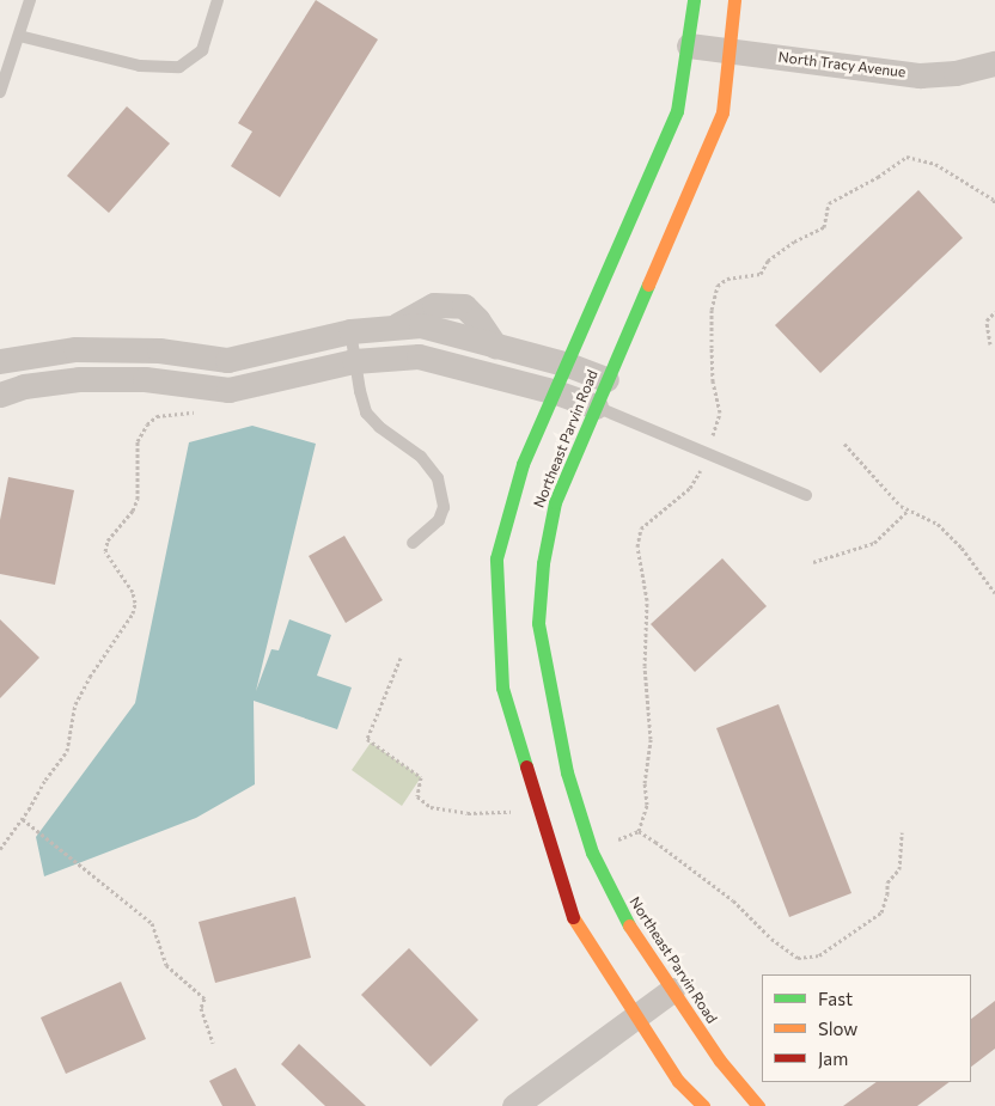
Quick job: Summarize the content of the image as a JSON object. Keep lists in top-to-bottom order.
{
  "streets": {
    "main road": ["Northeast Parvin Road"],
    "street": ["North Tracy Avenue"]
  },
  "crossings": [
    ["North Tracy Avenue", "Northeast Parvin Road"]
  ],
  "legend": ["Fast", "Slow", "Jam"]
}
